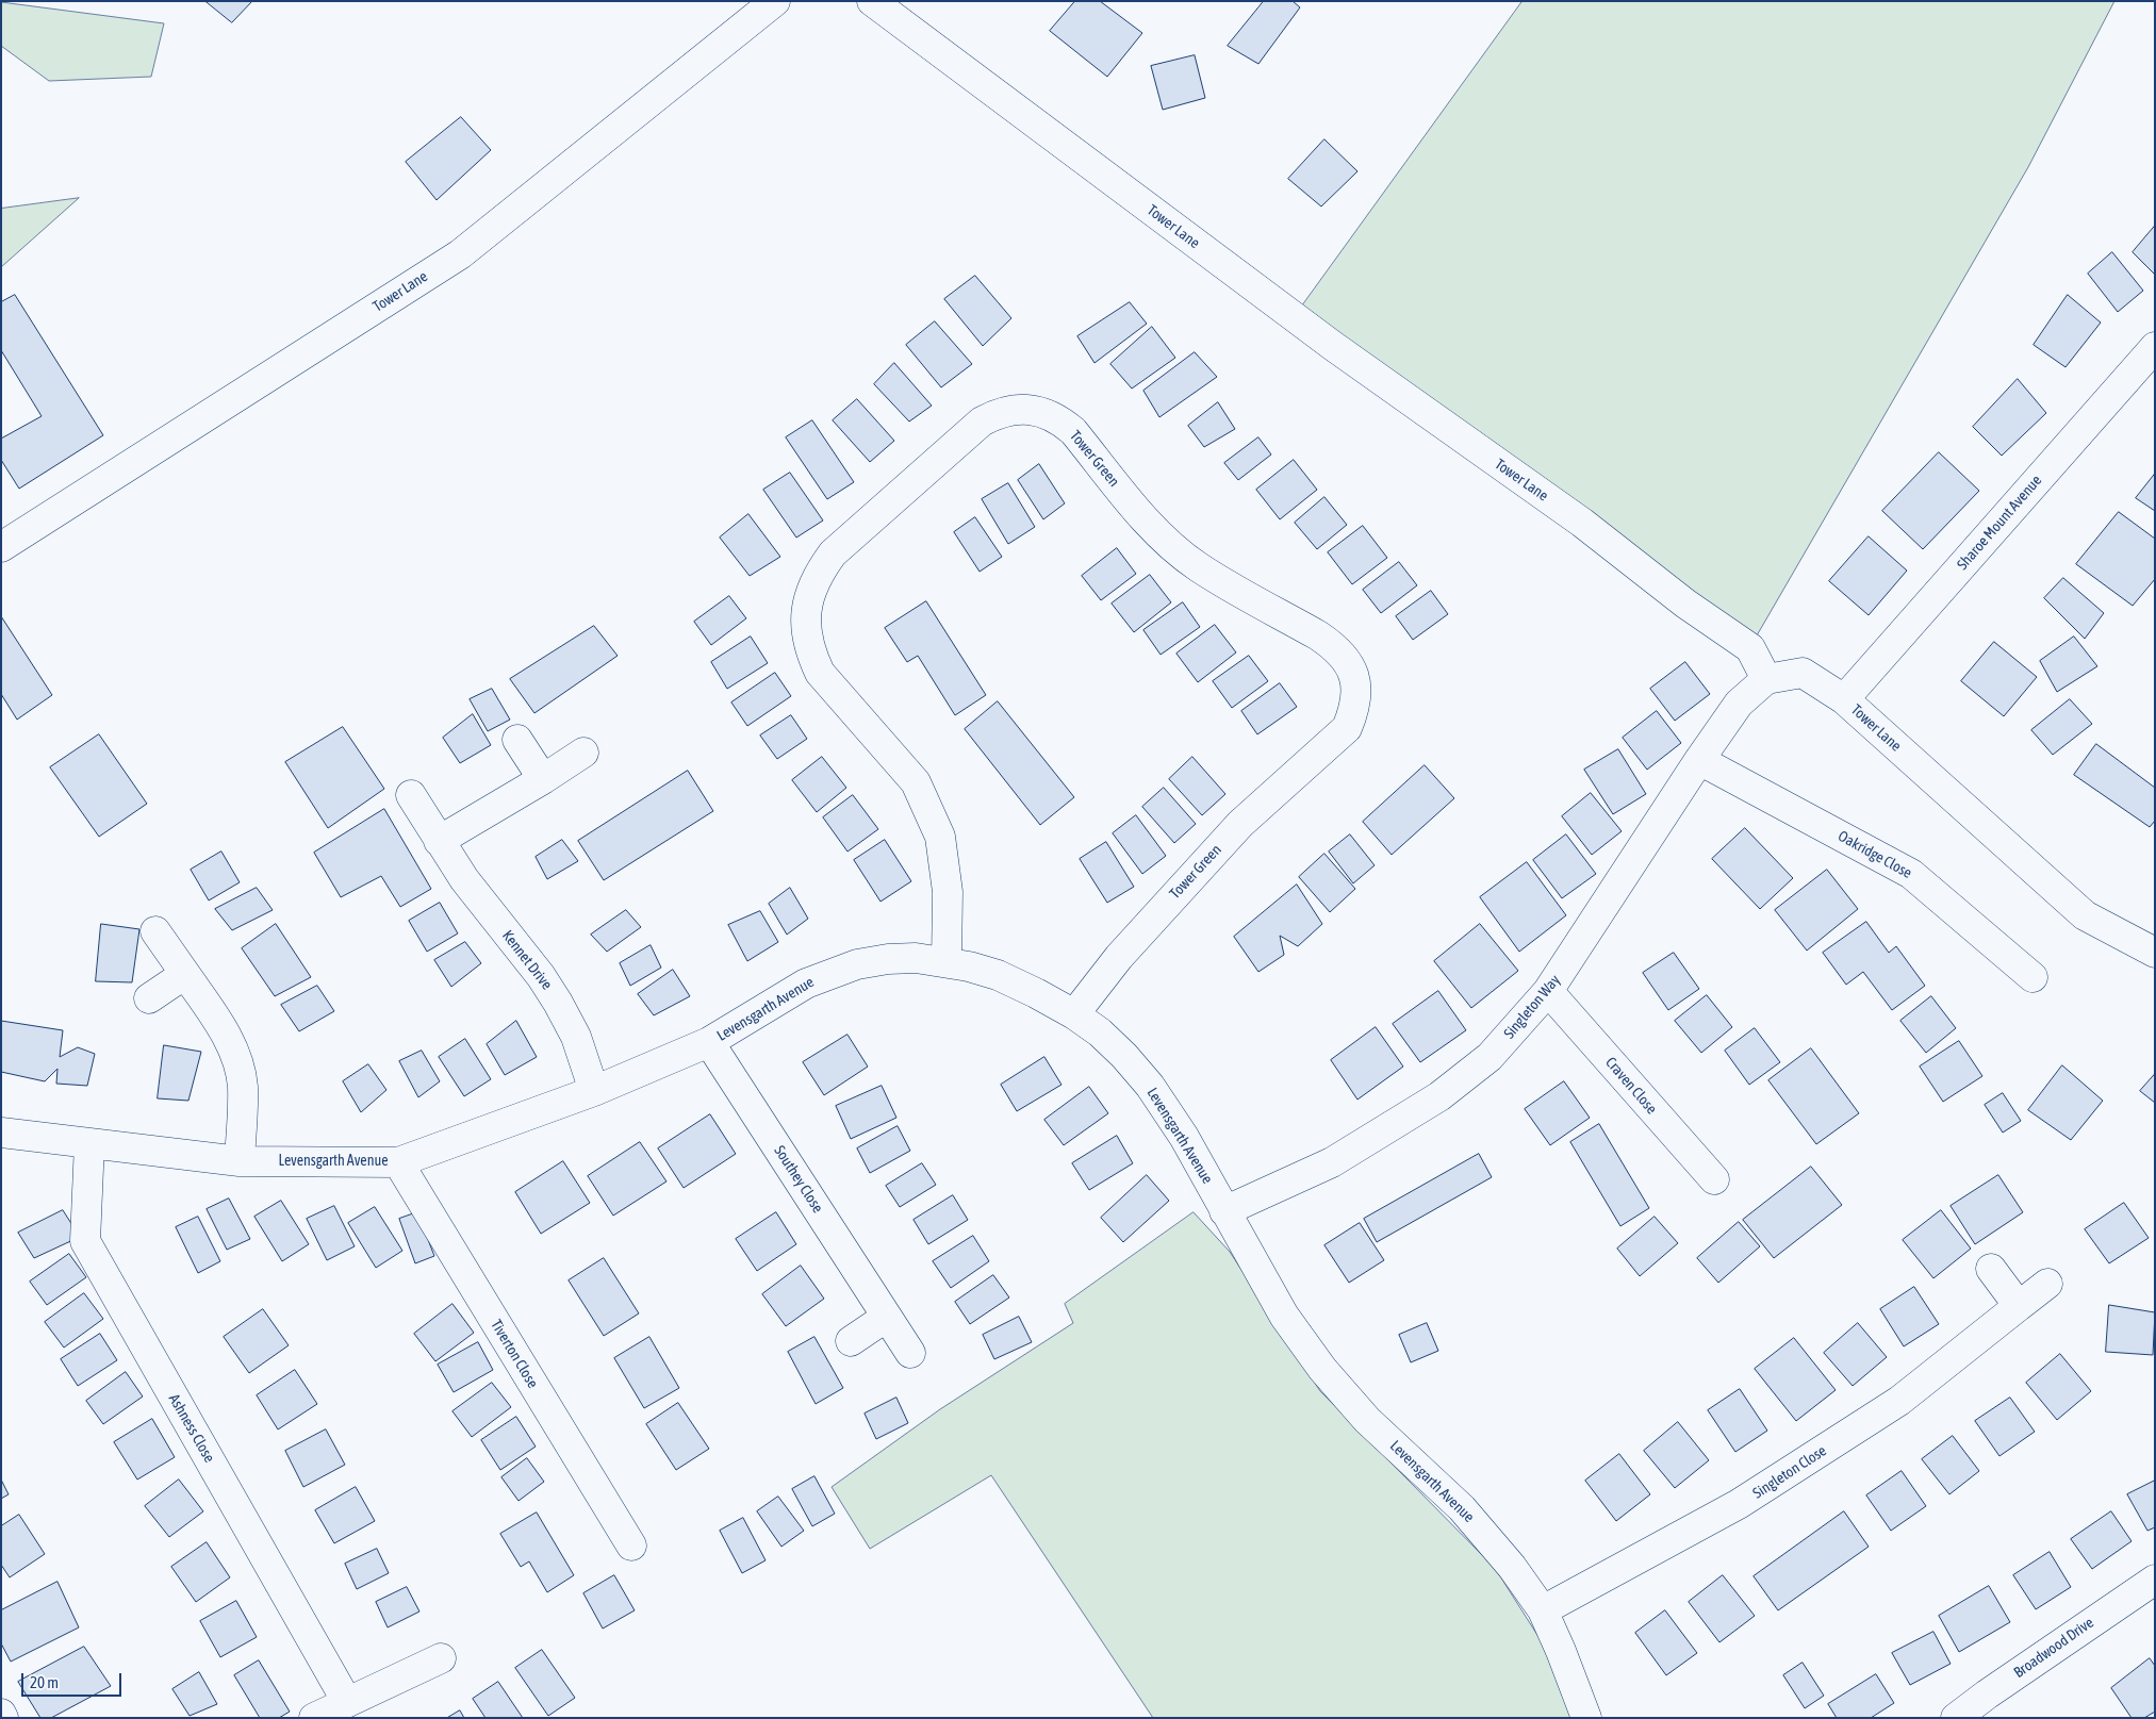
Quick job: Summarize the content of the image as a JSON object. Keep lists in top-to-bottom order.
{
  "streets": {
    "street": [
      "Tower Lane",
      "Tower Green",
      "Sharoe Mount Avenue",
      "Oakridge Close",
      "Kennet Drive",
      "Singleton Way",
      "Levensgarth Avenue",
      "Craven Close",
      "Southey Close",
      "Tiverton Close",
      "Ashness Close",
      "Singleton Close",
      "Broadwood Drive"
    ]
  },
  "crossings": [
    ["Tower Lane", "Sharoe Mount Avenue"],
    ["Tower Lane", "Singleton Way"],
    ["Tower Green", "Levensgarth Avenue"],
    ["Oakridge Close", "Singleton Way"],
    ["Kennet Drive", "Levensgarth Avenue"],
    ["Singleton Way", "Levensgarth Avenue"],
    ["Singleton Way", "Craven Close"],
    ["Levensgarth Avenue", "Southey Close"],
    ["Levensgarth Avenue", "Tiverton Close"],
    ["Levensgarth Avenue", "Ashness Close"],
    ["Levensgarth Avenue", "Singleton Close"]
  ],
  "scale_bar": "20 m"
}
